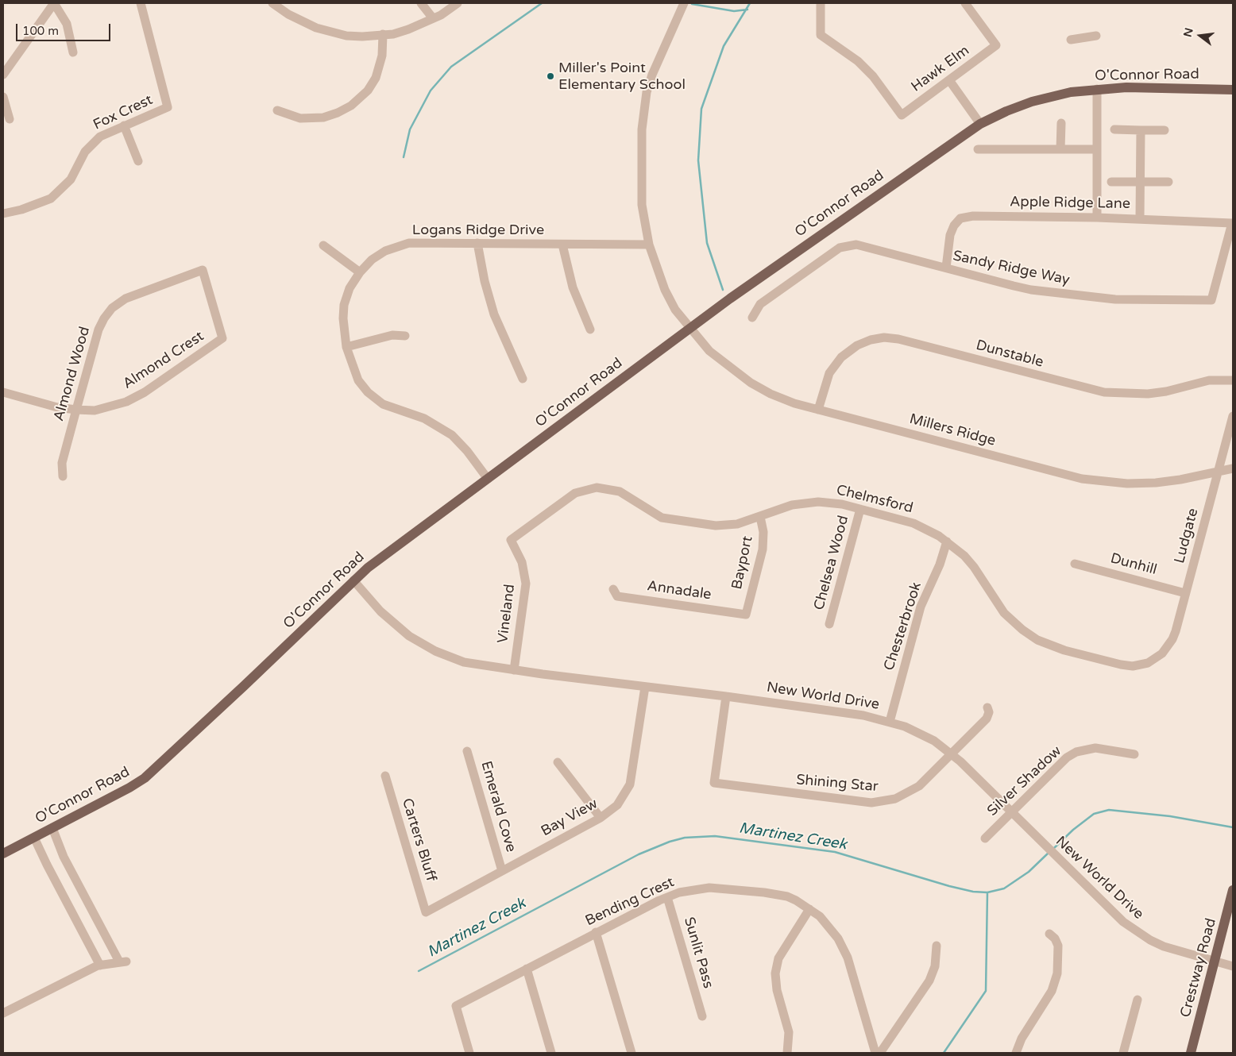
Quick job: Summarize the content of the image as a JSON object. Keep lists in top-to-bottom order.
{
  "streets": {
    "main road": ["O'Connor Road", "Crestway Road"],
    "street": [
      "Hawk Elm",
      "Fox Crest",
      "Apple Ridge Lane",
      "Logans Ridge Drive",
      "Sandy Ridge Way",
      "Dunstable",
      "Almond Crest",
      "Almond Wood",
      "Millers Ridge",
      "Chelmsford",
      "Ludgate",
      "Bayport",
      "Chelsea Wood",
      "Dunhill",
      "Annadale",
      "Vineland",
      "Chesterbrook",
      "New World Drive",
      "Silver Shadow",
      "Shining Star",
      "Emerald Cove",
      "Bay View",
      "Carters Bluff",
      "Bending Crest",
      "Sunlit Pass"
    ]
  },
  "crossings": [
    ["O'Connor Road", "Logans Ridge Drive"],
    ["O'Connor Road", "Millers Ridge"],
    ["O'Connor Road", "New World Drive"],
    ["Apple Ridge Lane", "Sandy Ridge Way"],
    ["Logans Ridge Drive", "Millers Ridge"],
    ["Dunstable", "Millers Ridge"],
    ["Almond Crest", "Almond Wood"],
    ["Millers Ridge", "Ludgate"],
    ["Chelmsford", "Ludgate"],
    ["Chelmsford", "Bayport"],
    ["Chelmsford", "Chelsea Wood"],
    ["Chelmsford", "Vineland"],
    ["Chelmsford", "Chesterbrook"],
    ["Ludgate", "Dunhill"],
    ["Bayport", "Annadale"],
    ["Vineland", "New World Drive"],
    ["Chesterbrook", "New World Drive"],
    ["New World Drive", "Silver Shadow"],
    ["New World Drive", "Shining Star"],
    ["New World Drive", "Bay View"],
    ["New World Drive", "Crestway Road"],
    ["Emerald Cove", "Bay View"],
    ["Bay View", "Carters Bluff"],
    ["Bending Crest", "Sunlit Pass"]
  ],
  "water": ["Martinez Creek"],
  "places": ["Miller's Point Elementary School"],
  "scale_bar": "100 m",
  "north": "left"
}
